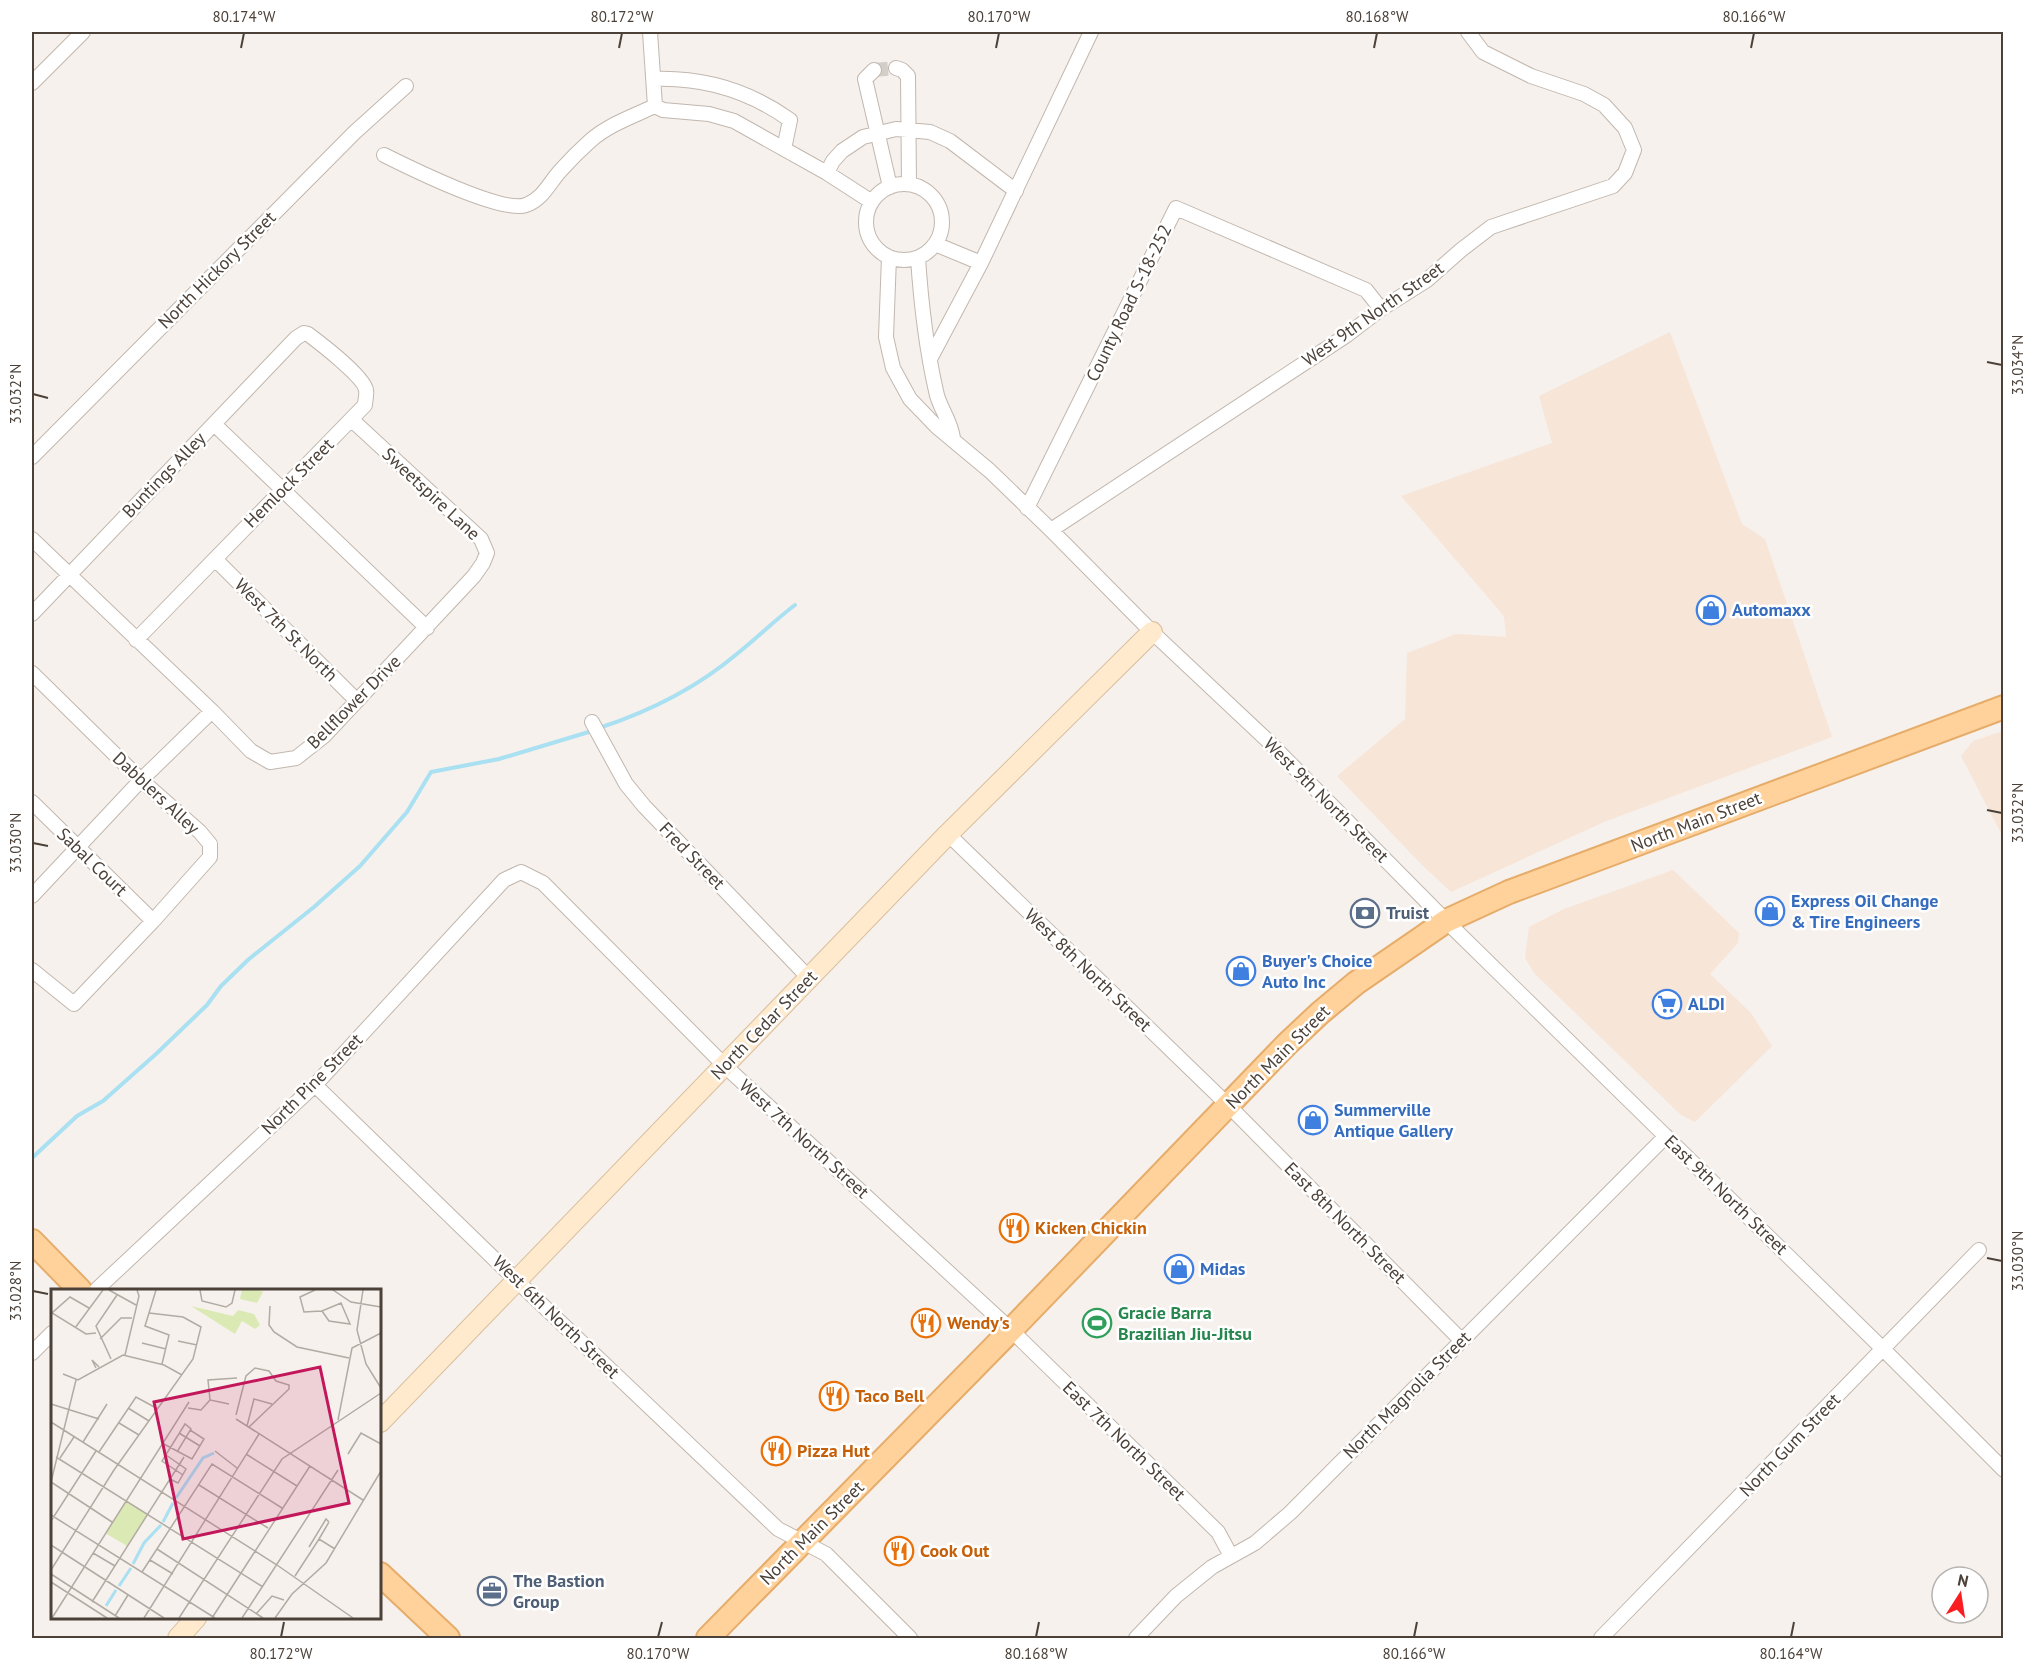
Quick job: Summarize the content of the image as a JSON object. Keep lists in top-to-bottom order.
{
  "streets": {
    "main road": ["North Main Street"],
    "street": [
      "North Hickory Street",
      "County Road S-18-252",
      "West 9th North Street",
      "Buntings Alley",
      "Hemlock Street",
      "Sweetspire Lane",
      "West 7th St North",
      "Bellflower Drive",
      "Dabblers Alley",
      "Fred Street",
      "Sabal Court",
      "West 8th North Street",
      "North Cedar Street",
      "North Pine Street",
      "West 7th North Street",
      "East 9th North Street",
      "East 8th North Street",
      "West 6th North Street",
      "North Magnolia Street",
      "East 7th North Street",
      "North Gum Street"
    ]
  },
  "crossings": [
    ["County Road S-18-252", "West 9th North Street"],
    ["West 9th North Street", "North Main Street"],
    ["West 9th North Street", "North Cedar Street"],
    ["West 9th North Street", "East 9th North Street"],
    ["Buntings Alley", "Hemlock Street"],
    ["Buntings Alley", "Bellflower Drive"],
    ["Hemlock Street", "Sweetspire Lane"],
    ["Hemlock Street", "West 7th St North"],
    ["Hemlock Street", "Bellflower Drive"],
    ["Sweetspire Lane", "Bellflower Drive"],
    ["West 7th St North", "Bellflower Drive"],
    ["Dabblers Alley", "Sabal Court"],
    ["North Main Street", "West 8th North Street"],
    ["North Main Street", "West 7th North Street"],
    ["North Main Street", "East 9th North Street"],
    ["North Main Street", "East 8th North Street"],
    ["North Main Street", "West 6th North Street"],
    ["North Main Street", "East 7th North Street"],
    ["Fred Street", "North Cedar Street"],
    ["West 8th North Street", "North Cedar Street"],
    ["West 8th North Street", "East 8th North Street"],
    ["North Cedar Street", "West 7th North Street"],
    ["North Cedar Street", "West 6th North Street"],
    ["North Pine Street", "West 7th North Street"],
    ["North Pine Street", "West 6th North Street"],
    ["West 7th North Street", "East 7th North Street"],
    ["East 9th North Street", "North Magnolia Street"],
    ["East 9th North Street", "North Gum Street"],
    ["East 8th North Street", "North Magnolia Street"],
    ["North Magnolia Street", "East 7th North Street"]
  ],
  "places": {
    "shop": [
      "Automaxx",
      "Express Oil Change & Tire Engineers",
      "Buyer's Choice Auto Inc",
      "Summerville Antique Gallery",
      "Midas"
    ],
    "bank": ["Truist"],
    "supermarket": ["ALDI"],
    "restaurant": [
      "Kicken Chickin",
      "Wendy's",
      "Taco Bell",
      "Pizza Hut",
      "Cook Out"
    ],
    "sports": ["Gracie Barra Brazilian Jiu-Jitsu"],
    "office": ["The Bastion Group"]
  },
  "north": "top",
  "coordinates": [
    "80.174°W",
    "80.172°W",
    "80.170°W",
    "80.168°W",
    "80.166°W",
    "33.034°N",
    "33.032°N",
    "33.030°N",
    "33.028°N",
    "80.164°W"
  ]
}
